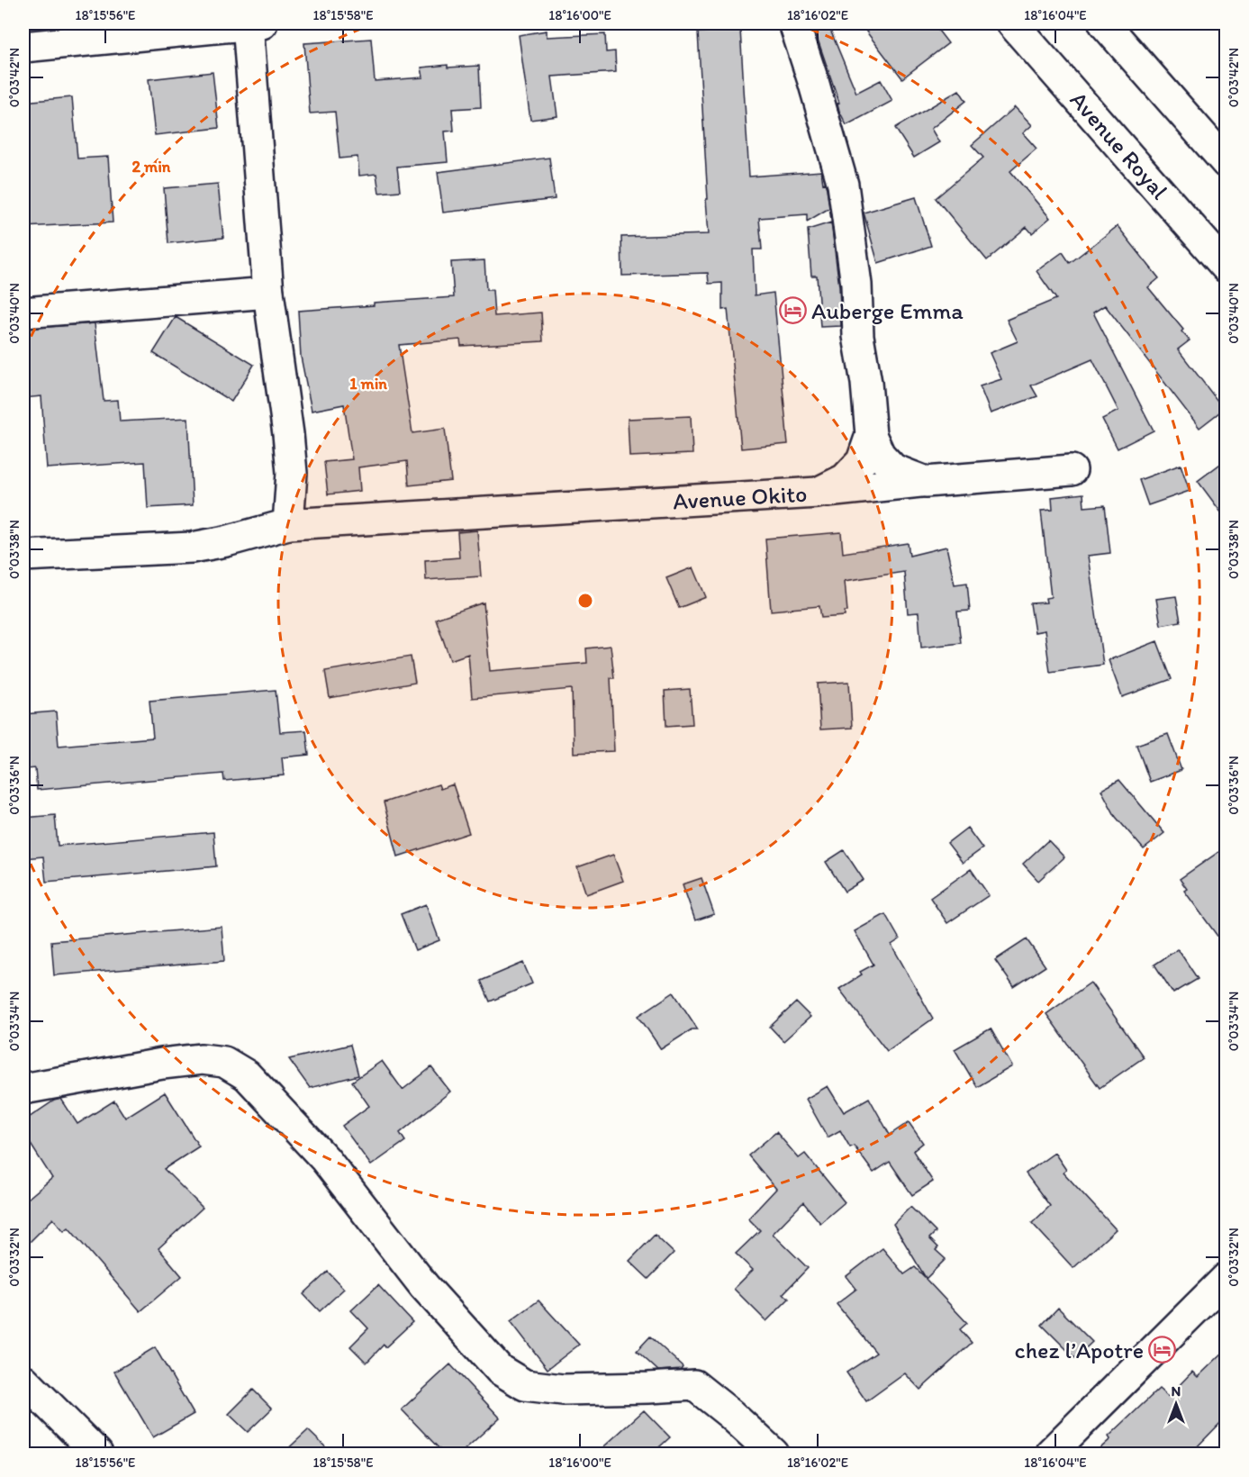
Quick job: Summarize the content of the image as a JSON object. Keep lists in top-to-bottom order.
{
  "streets": {
    "street": ["Avenue Royal", "Avenue Okito"]
  },
  "places": {
    "hotel": ["Auberge Emma", "chez l’Apotre"]
  },
  "north": "top",
  "coordinates": [
    "18°15'56\"E",
    "18°15'58\"E",
    "18°16'00\"E",
    "18°16'02\"E",
    "18°16'04\"E",
    "0°03'42\"N",
    "0°03'40\"N",
    "0°03'38\"N",
    "0°03'36\"N",
    "0°03'34\"N",
    "0°03'32\"N"
  ],
  "rings": ["2 min", "1 min"]
}
